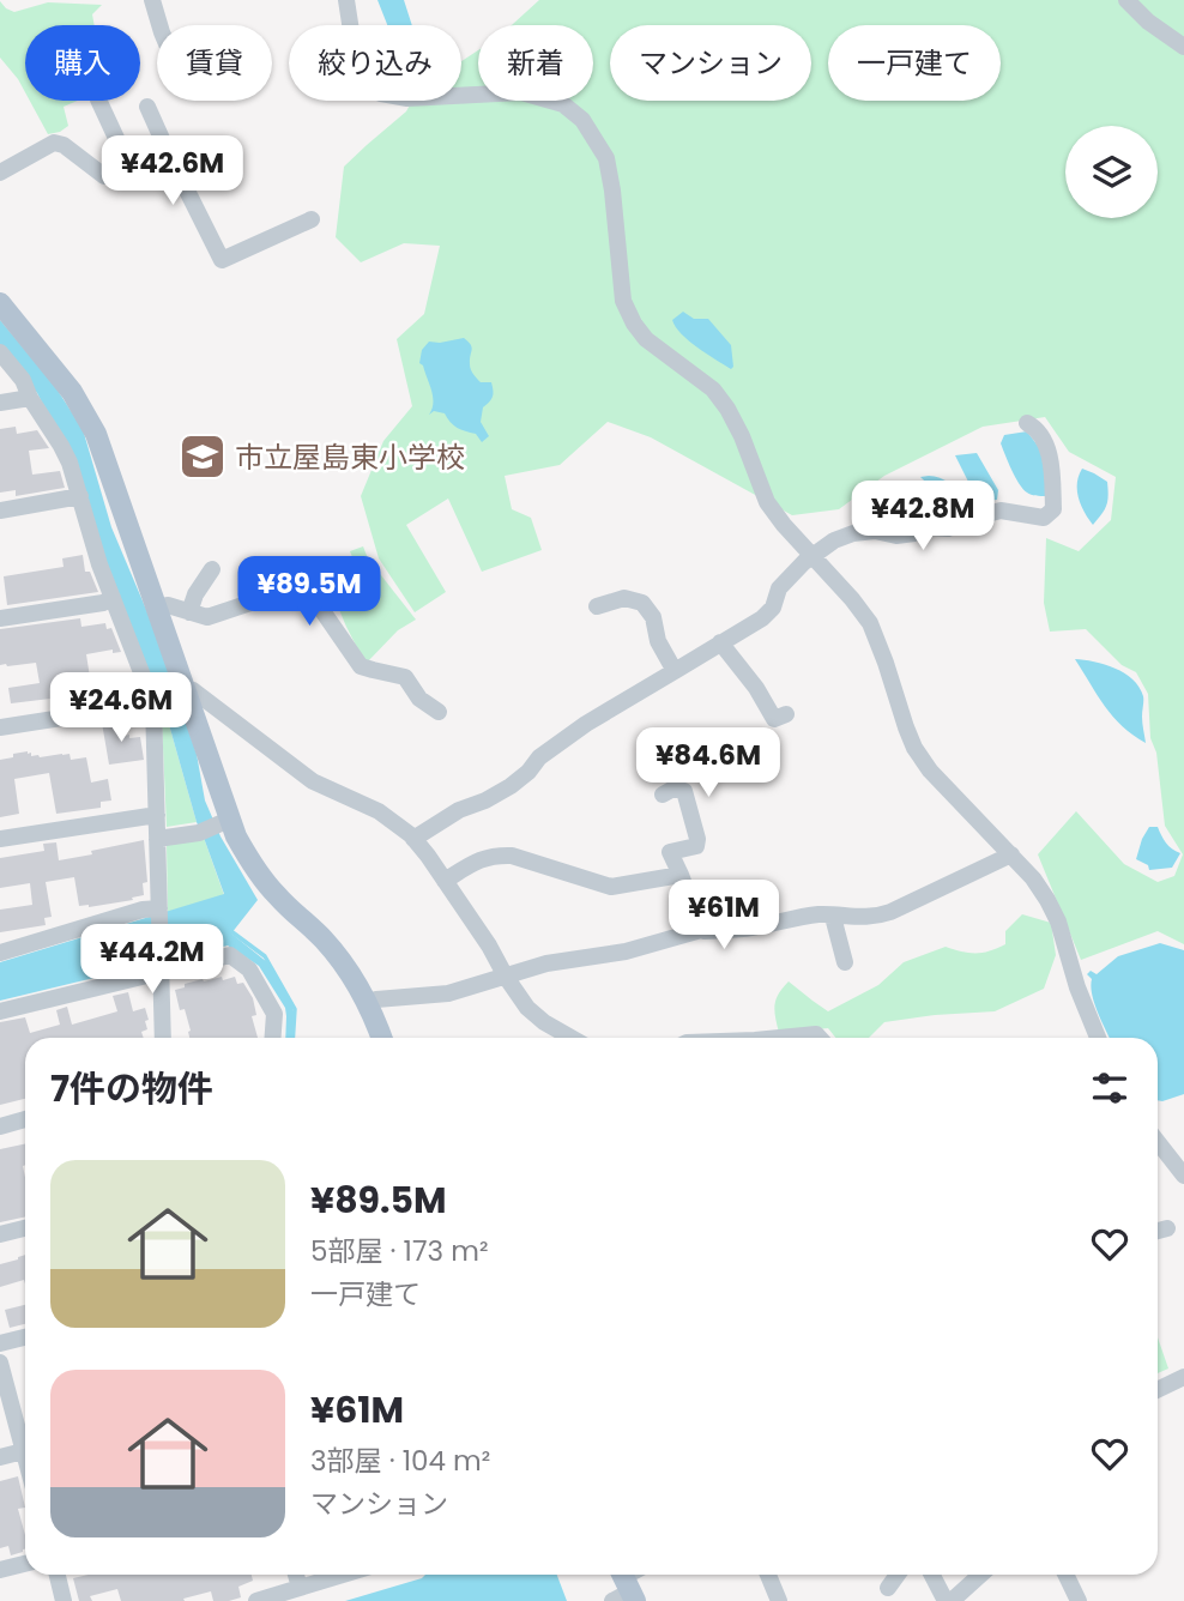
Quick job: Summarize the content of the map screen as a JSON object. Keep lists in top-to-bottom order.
{
  "places": {
    "school or university": ["市立屋島東小学校"]
  },
  "page": {
    "chip": [
      "購入",
      "賃貸",
      "絞り込み",
      "新着",
      "マンション",
      "一戸建て"
    ],
    "price": [
      "¥42.6M",
      "¥42.8M",
      "¥89.5M",
      "¥24.6M",
      "¥84.6M",
      "¥61M",
      "¥44.2M"
    ],
    "heading": "7件の物件",
    "list": [
      {
        "name": "¥89.5M",
        "note": "5部屋 · 173 m² · 一戸建て"
      },
      {
        "name": "¥61M",
        "note": "3部屋 · 104 m² · マンション"
      }
    ]
  }
}
